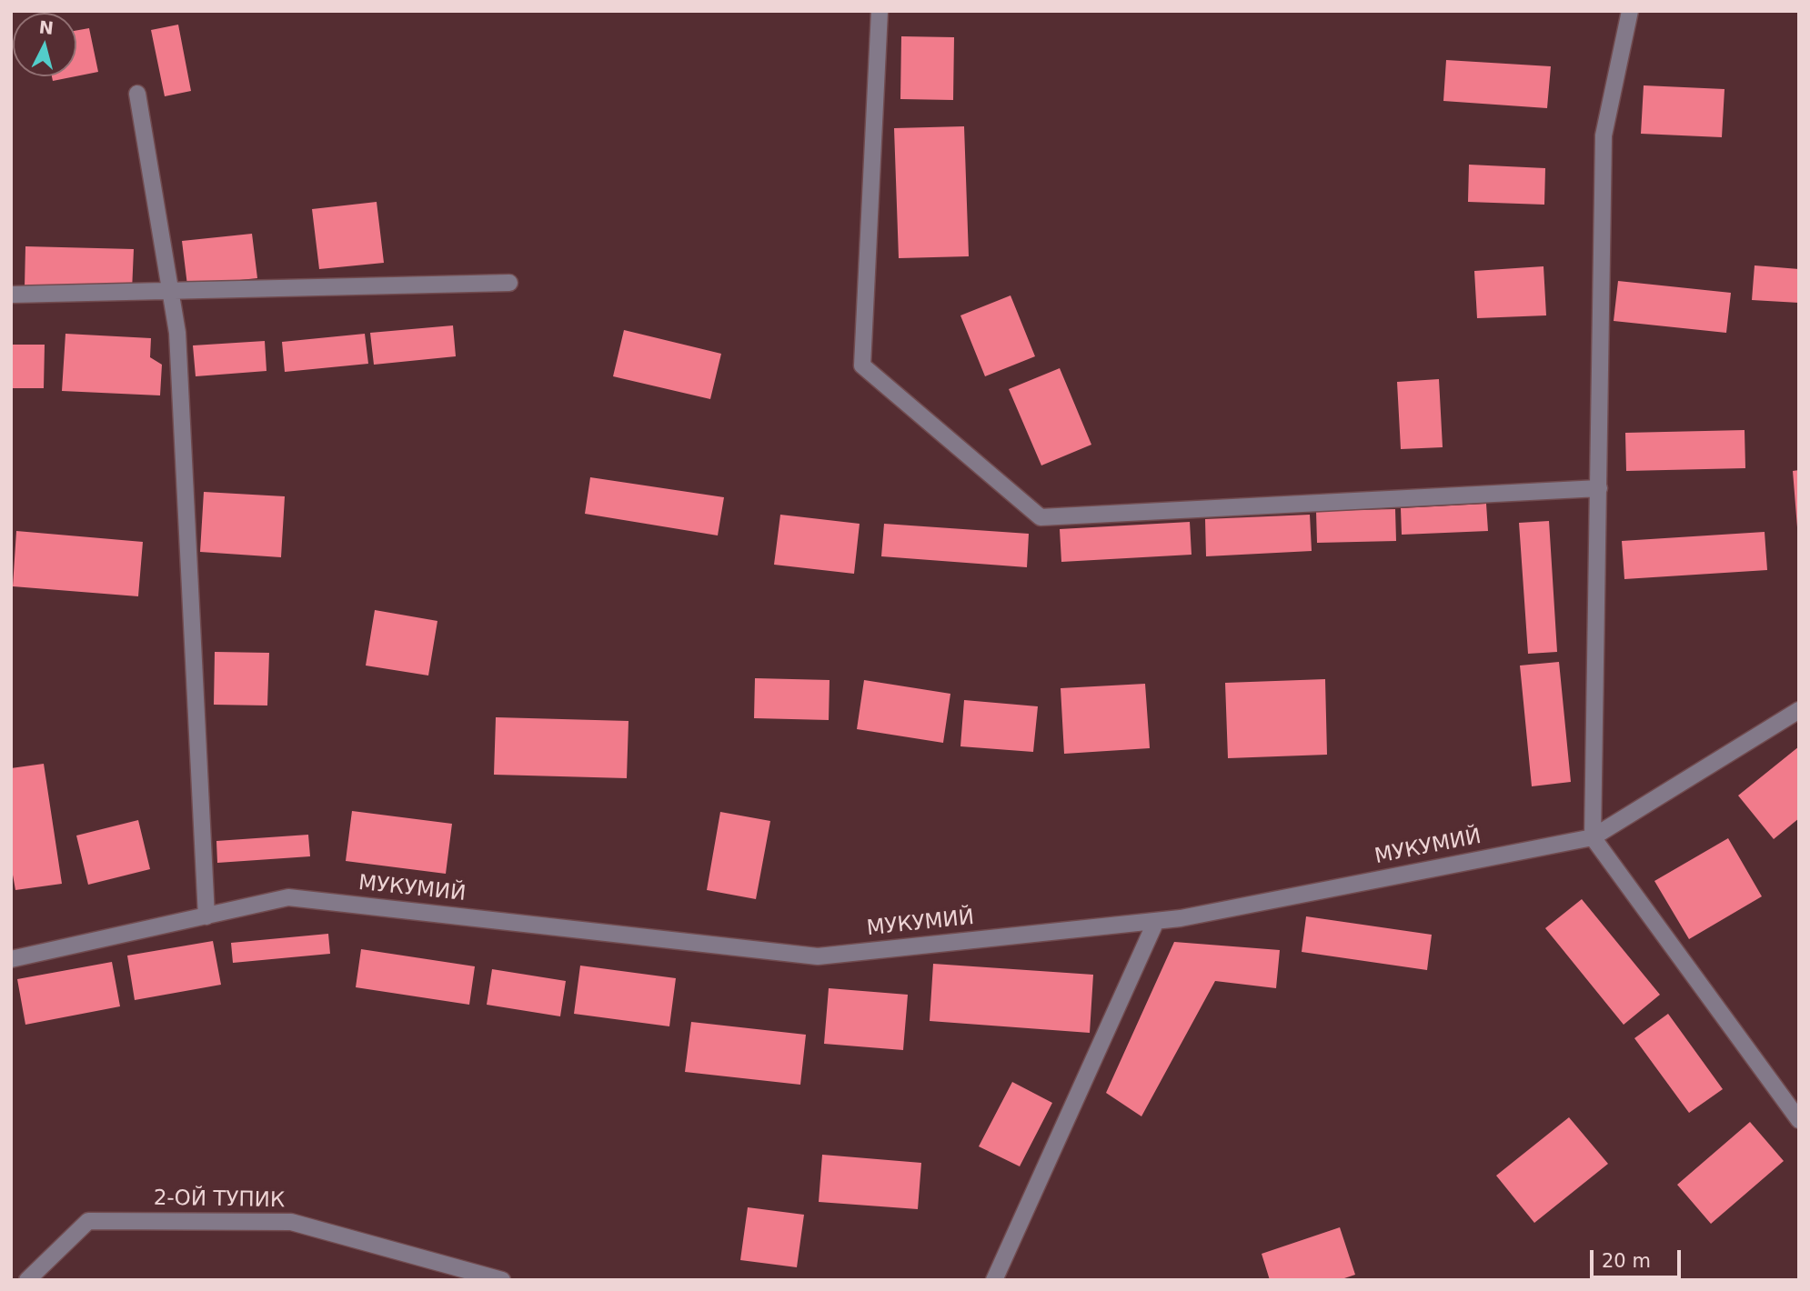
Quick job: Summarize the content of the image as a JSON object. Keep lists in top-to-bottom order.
{
  "streets": {
    "street": ["МУКУМИЙ", "2-ОЙ ТУПИК"]
  },
  "scale_bar": "20 m",
  "north": "top"
}
